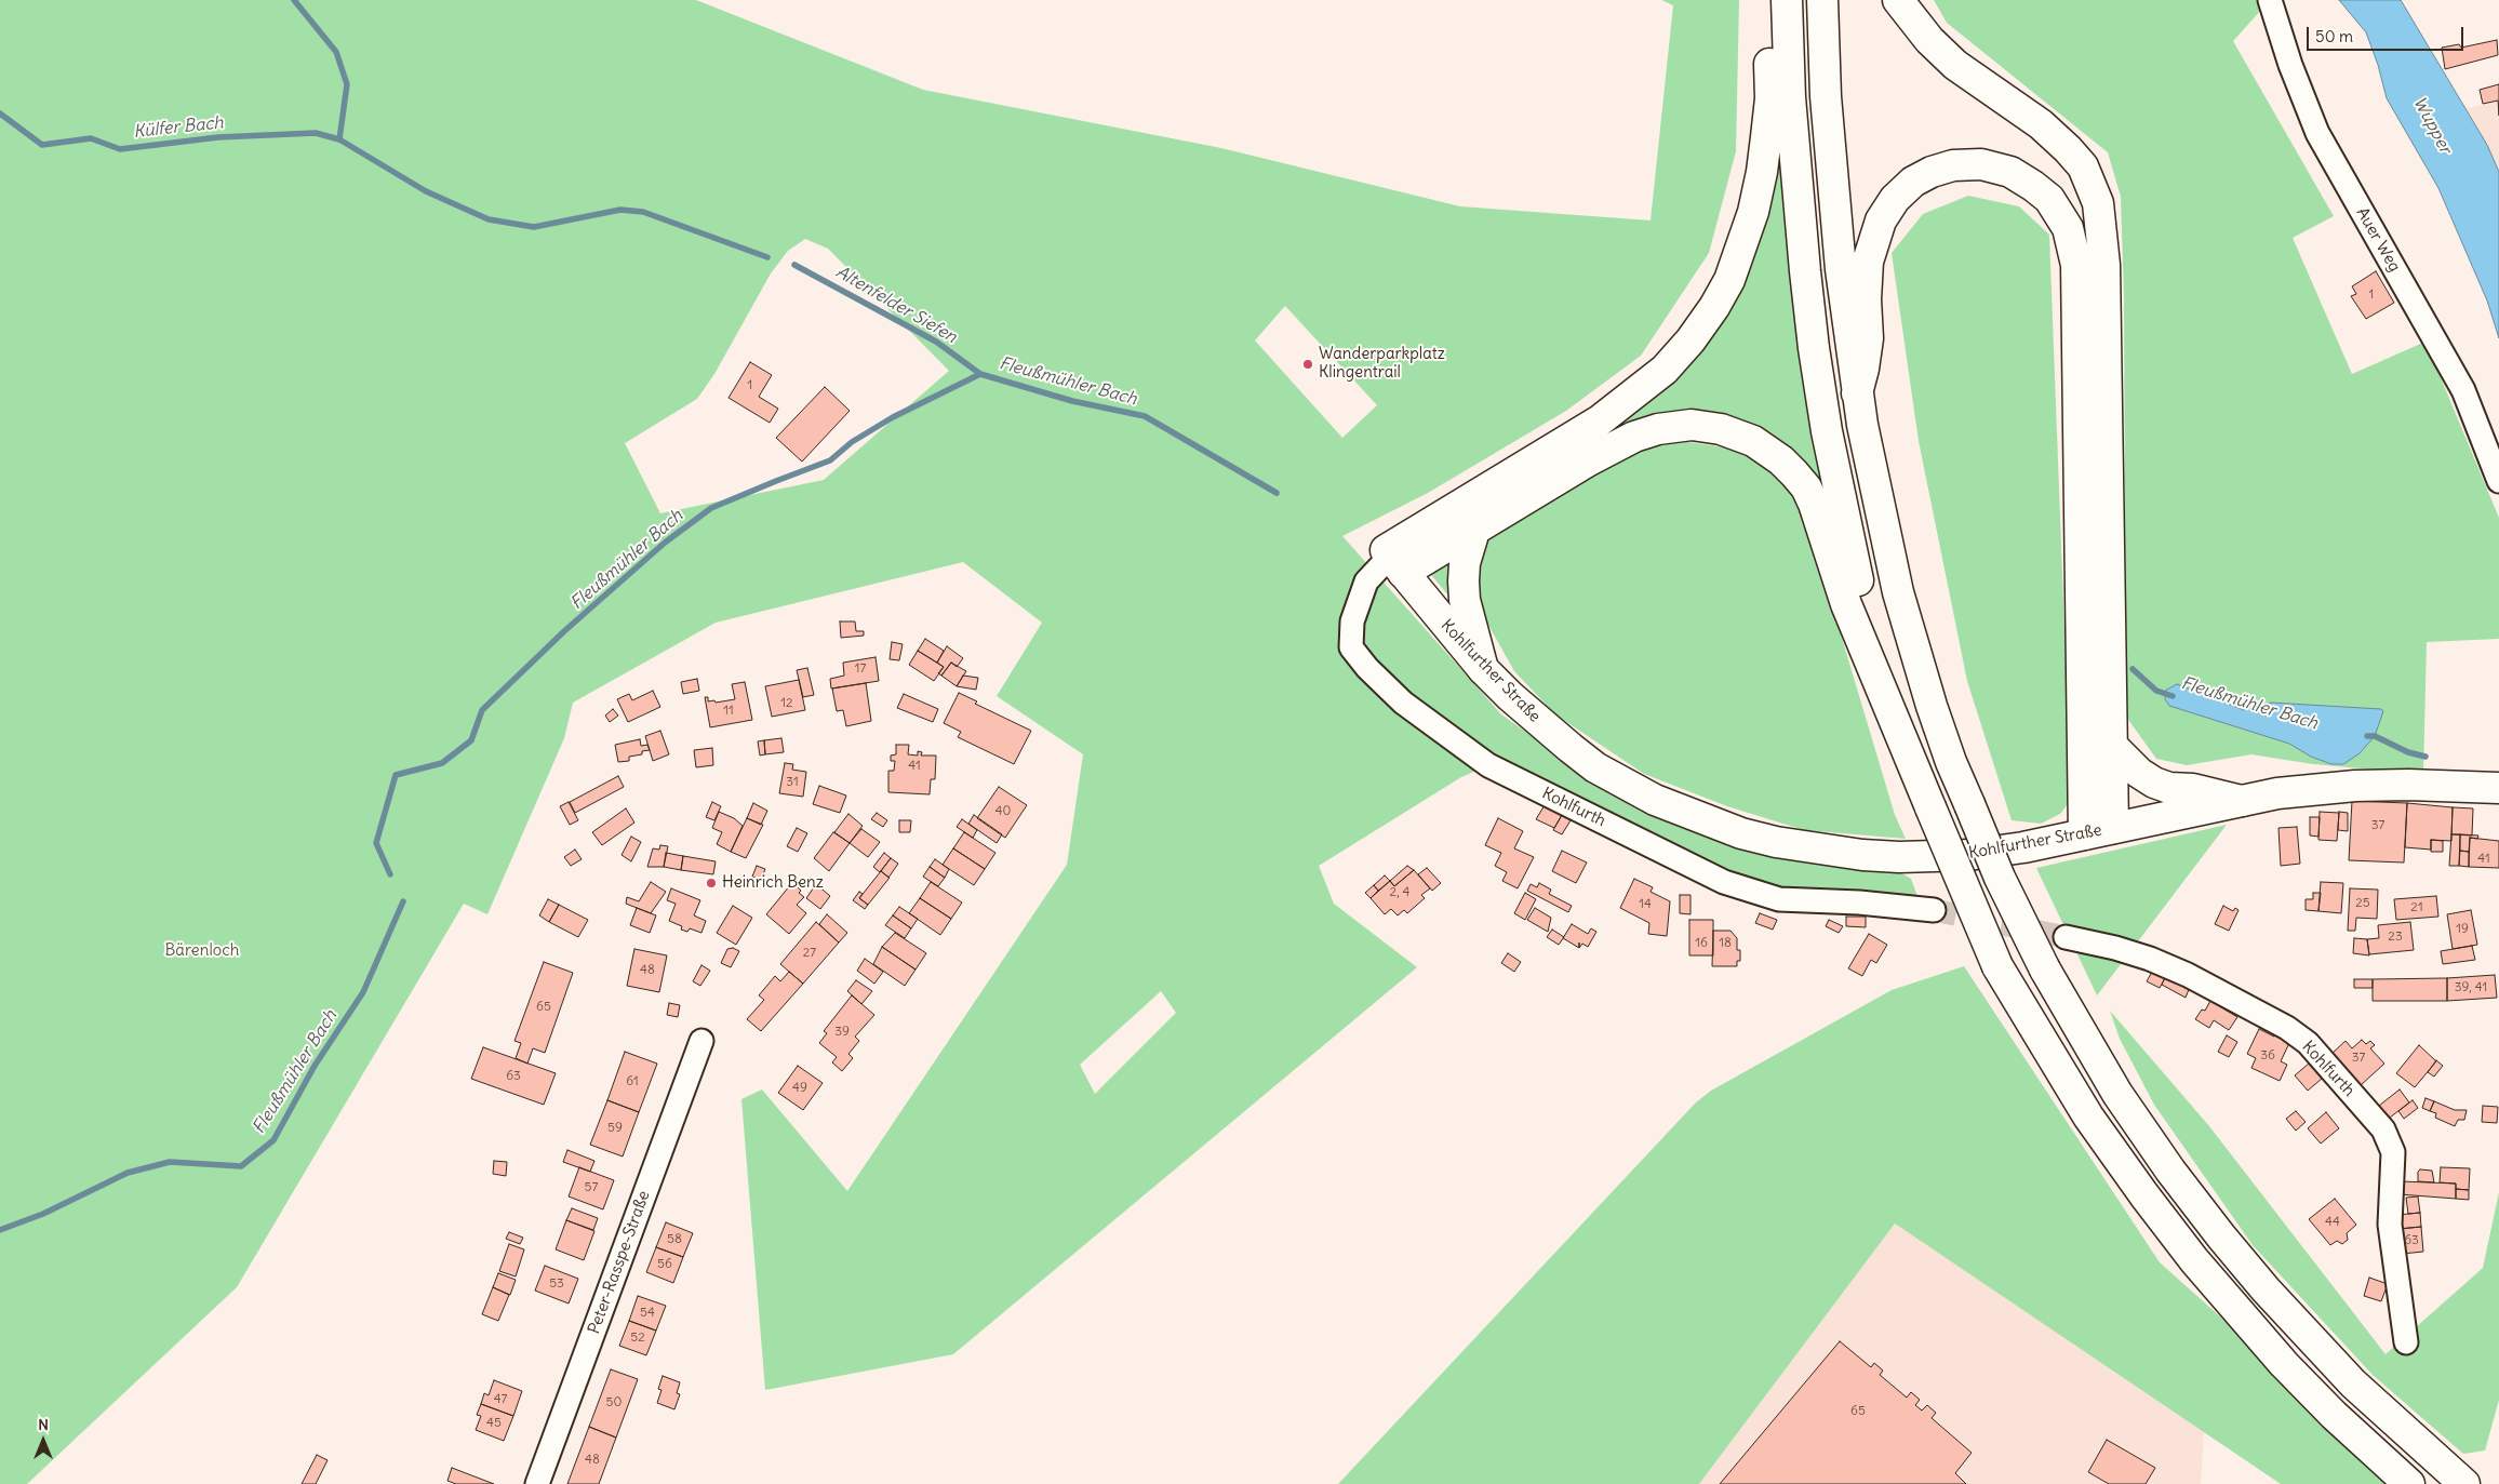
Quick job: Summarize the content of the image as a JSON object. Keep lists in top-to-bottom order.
{
  "streets": {
    "main road": ["Kohlfurther Straße"],
    "street": ["Auer Weg", "Kohlfurth", "Peter-Rasspe-Straße"]
  },
  "crossings": [
    ["Kohlfurther Straße", "Kohlfurth"]
  ],
  "water": [
    "Wupper",
    "Külfer Bach",
    "Altenfelder Siefen",
    "Fleußmühler Bach"
  ],
  "parks": ["Bärenloch"],
  "places": ["Wanderparkplatz Klingentrail", "Heinrich Benz"],
  "house_numbers": [
    "1",
    "1",
    "17",
    "12",
    "11",
    "41",
    "31",
    "40",
    "37",
    "41",
    "2, 4",
    "25",
    "14",
    "21",
    "19",
    "23",
    "16",
    "18",
    "27",
    "48",
    "39, 41",
    "65",
    "39",
    "36",
    "37",
    "63",
    "61",
    "49",
    "59",
    "57",
    "44",
    "58",
    "63",
    "56",
    "53",
    "54",
    "52",
    "47",
    "50",
    "65",
    "45",
    "48"
  ],
  "scale_bar": "50 m",
  "north": "top"
}
